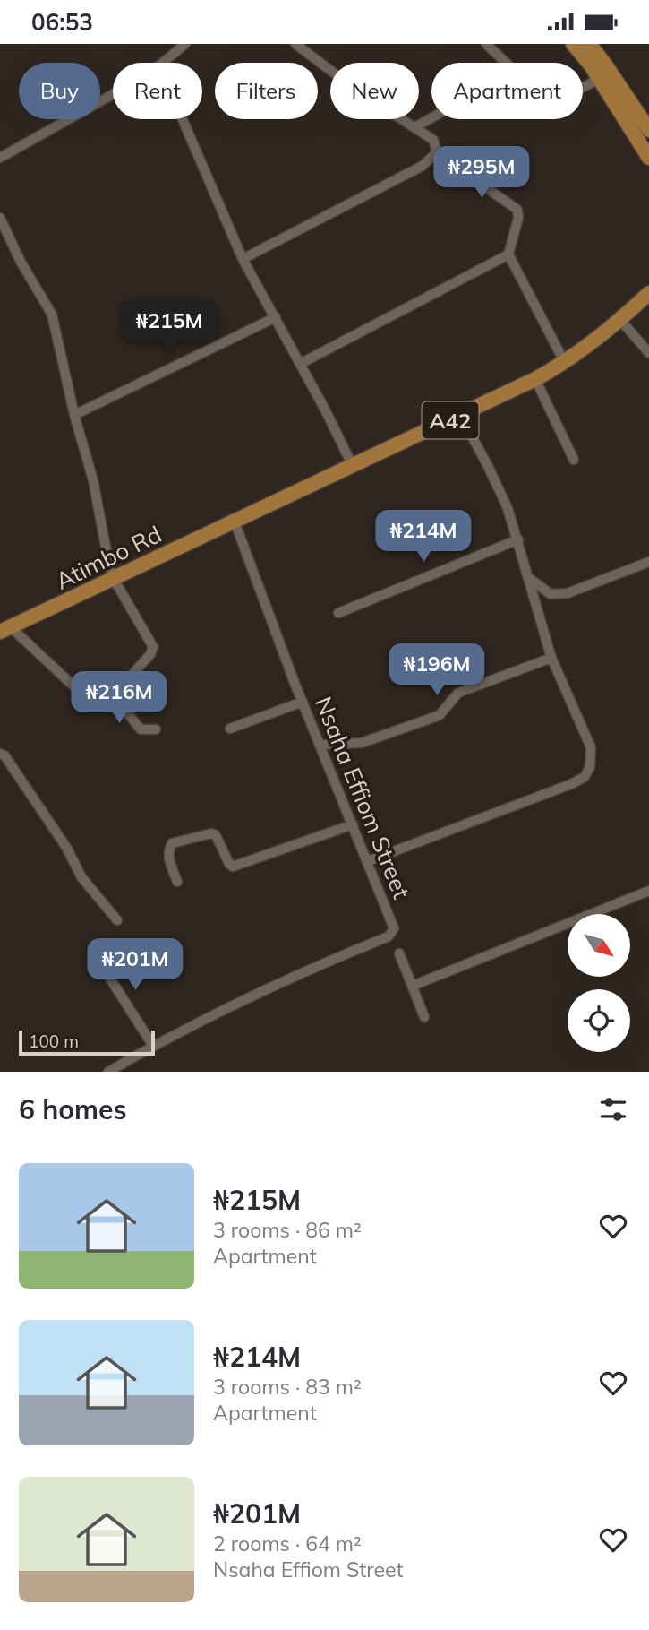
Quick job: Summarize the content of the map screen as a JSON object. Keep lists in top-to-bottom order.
{
  "streets": {
    "main road": ["A42", "Atimbo Rd"],
    "street": ["Nsaha Effiom Street"]
  },
  "crossings": [
    ["A42", "Atimbo Rd"],
    ["A42", "Nsaha Effiom Street"],
    ["Atimbo Rd", "Nsaha Effiom Street"]
  ],
  "scale_bar": "100 m",
  "north": "bottom right",
  "page": {
    "status": "06:53",
    "chip": [
      "Buy",
      "Rent",
      "Filters",
      "New",
      "Apartment"
    ],
    "price": [
      "₦295M",
      "₦215M",
      "₦214M",
      "₦196M",
      "₦216M",
      "₦201M"
    ],
    "scale": "100 m",
    "heading": "6 homes",
    "list": [
      {
        "name": "₦215M",
        "note": "3 rooms · 86 m² · Apartment"
      },
      {
        "name": "₦214M",
        "note": "3 rooms · 83 m² · Apartment"
      },
      {
        "name": "₦201M",
        "note": "2 rooms · 64 m² · Nsaha Effiom Street"
      }
    ]
  }
}
